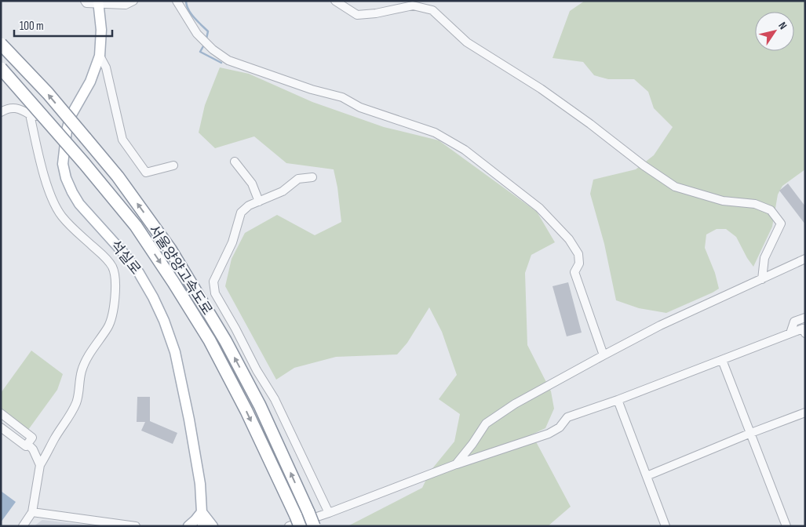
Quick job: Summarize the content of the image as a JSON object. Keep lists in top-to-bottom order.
{
  "streets": {
    "highway": ["서울양양고속도로"],
    "main road": ["석실로"]
  },
  "scale_bar": "100 m",
  "north": "top right"
}
